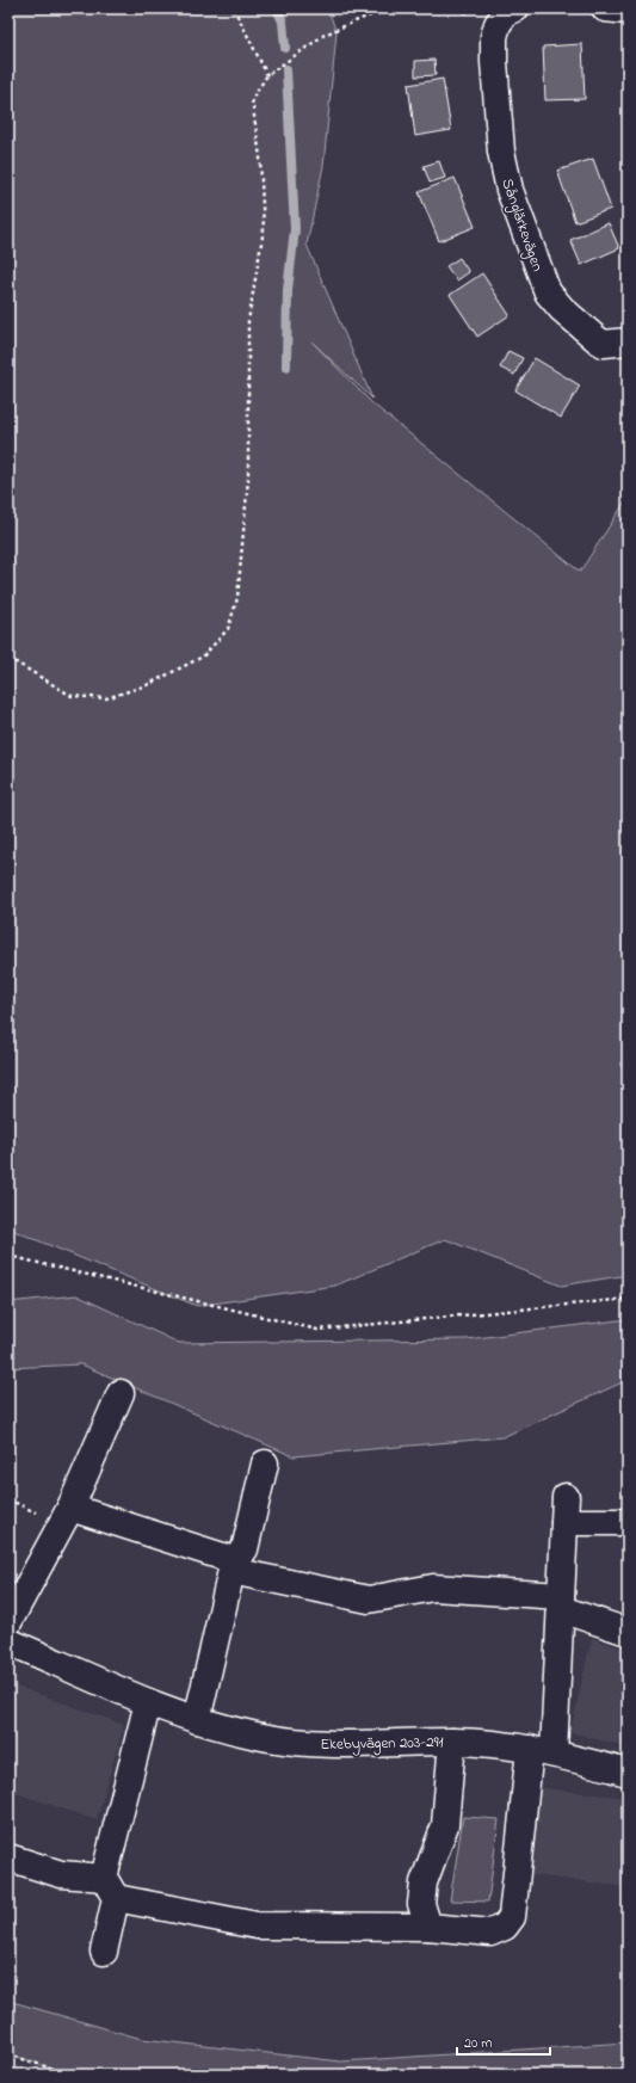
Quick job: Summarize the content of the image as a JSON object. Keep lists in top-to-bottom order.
{
  "streets": {
    "street": ["Sånglärkevägen", "Ekebyvägen 203-291"]
  },
  "scale_bar": "20 m"
}
